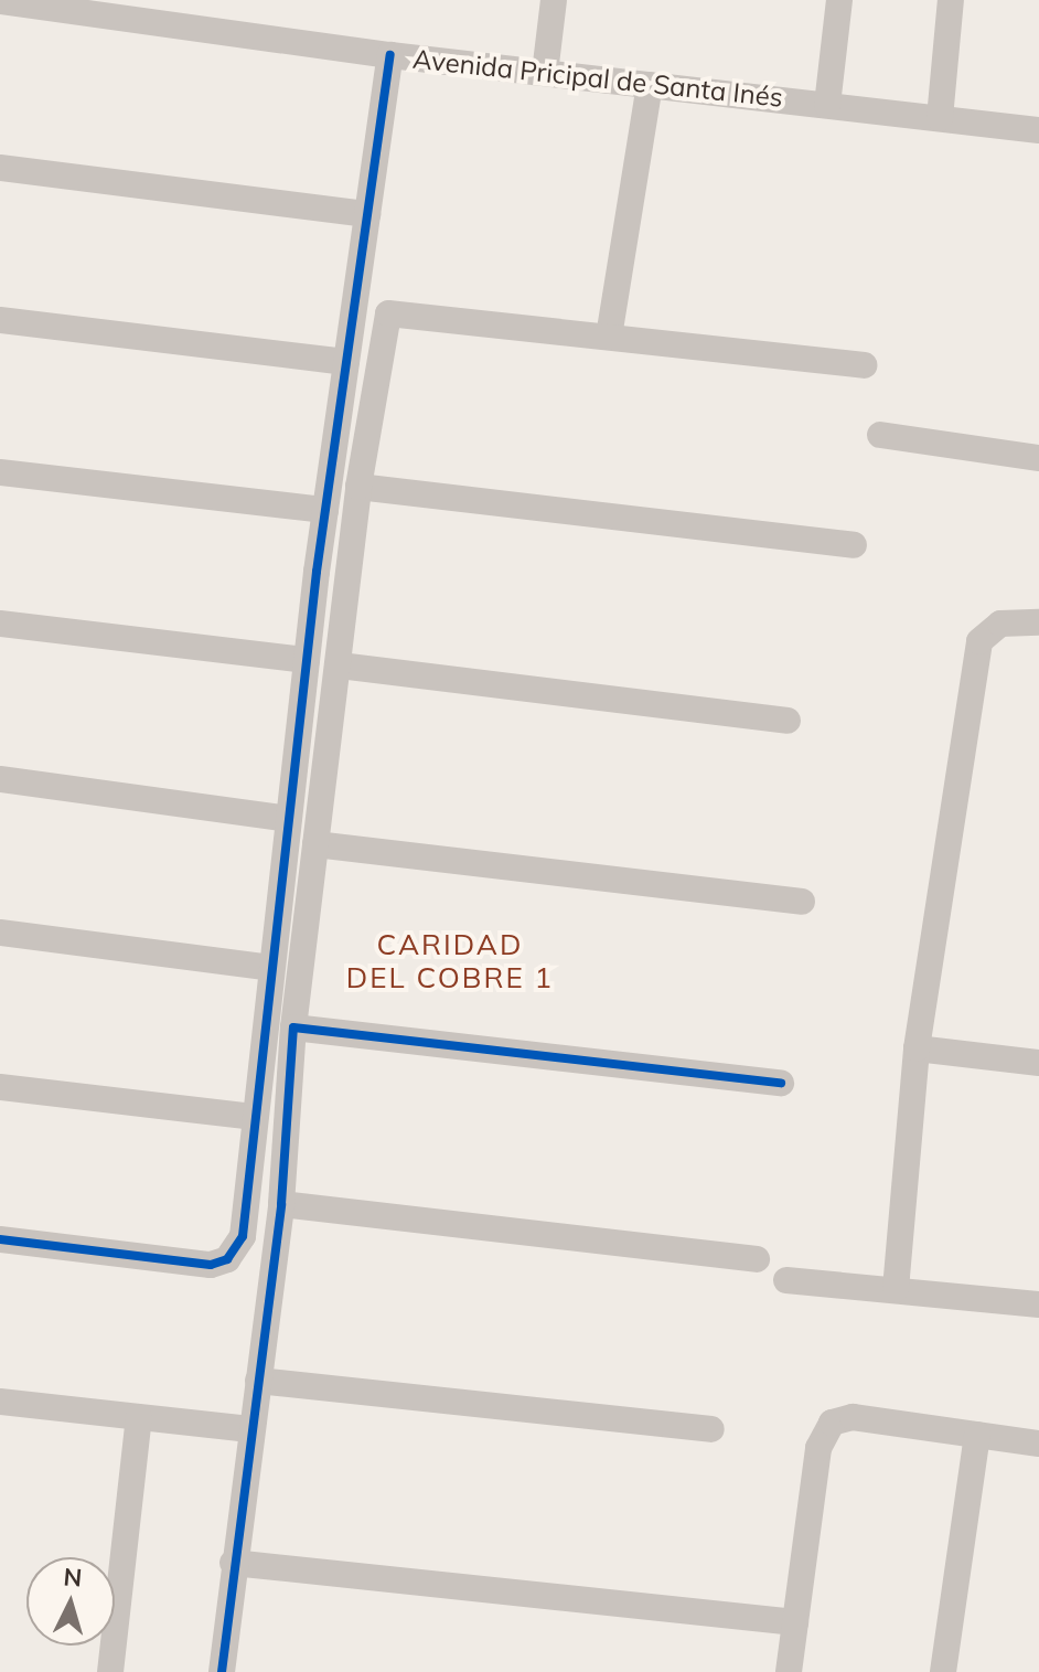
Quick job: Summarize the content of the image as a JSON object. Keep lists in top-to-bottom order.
{
  "streets": {
    "street": ["Avenida Pricipal de Santa Inés"]
  },
  "districts": ["CARIDAD DEL COBRE 1"],
  "north": "top"
}
